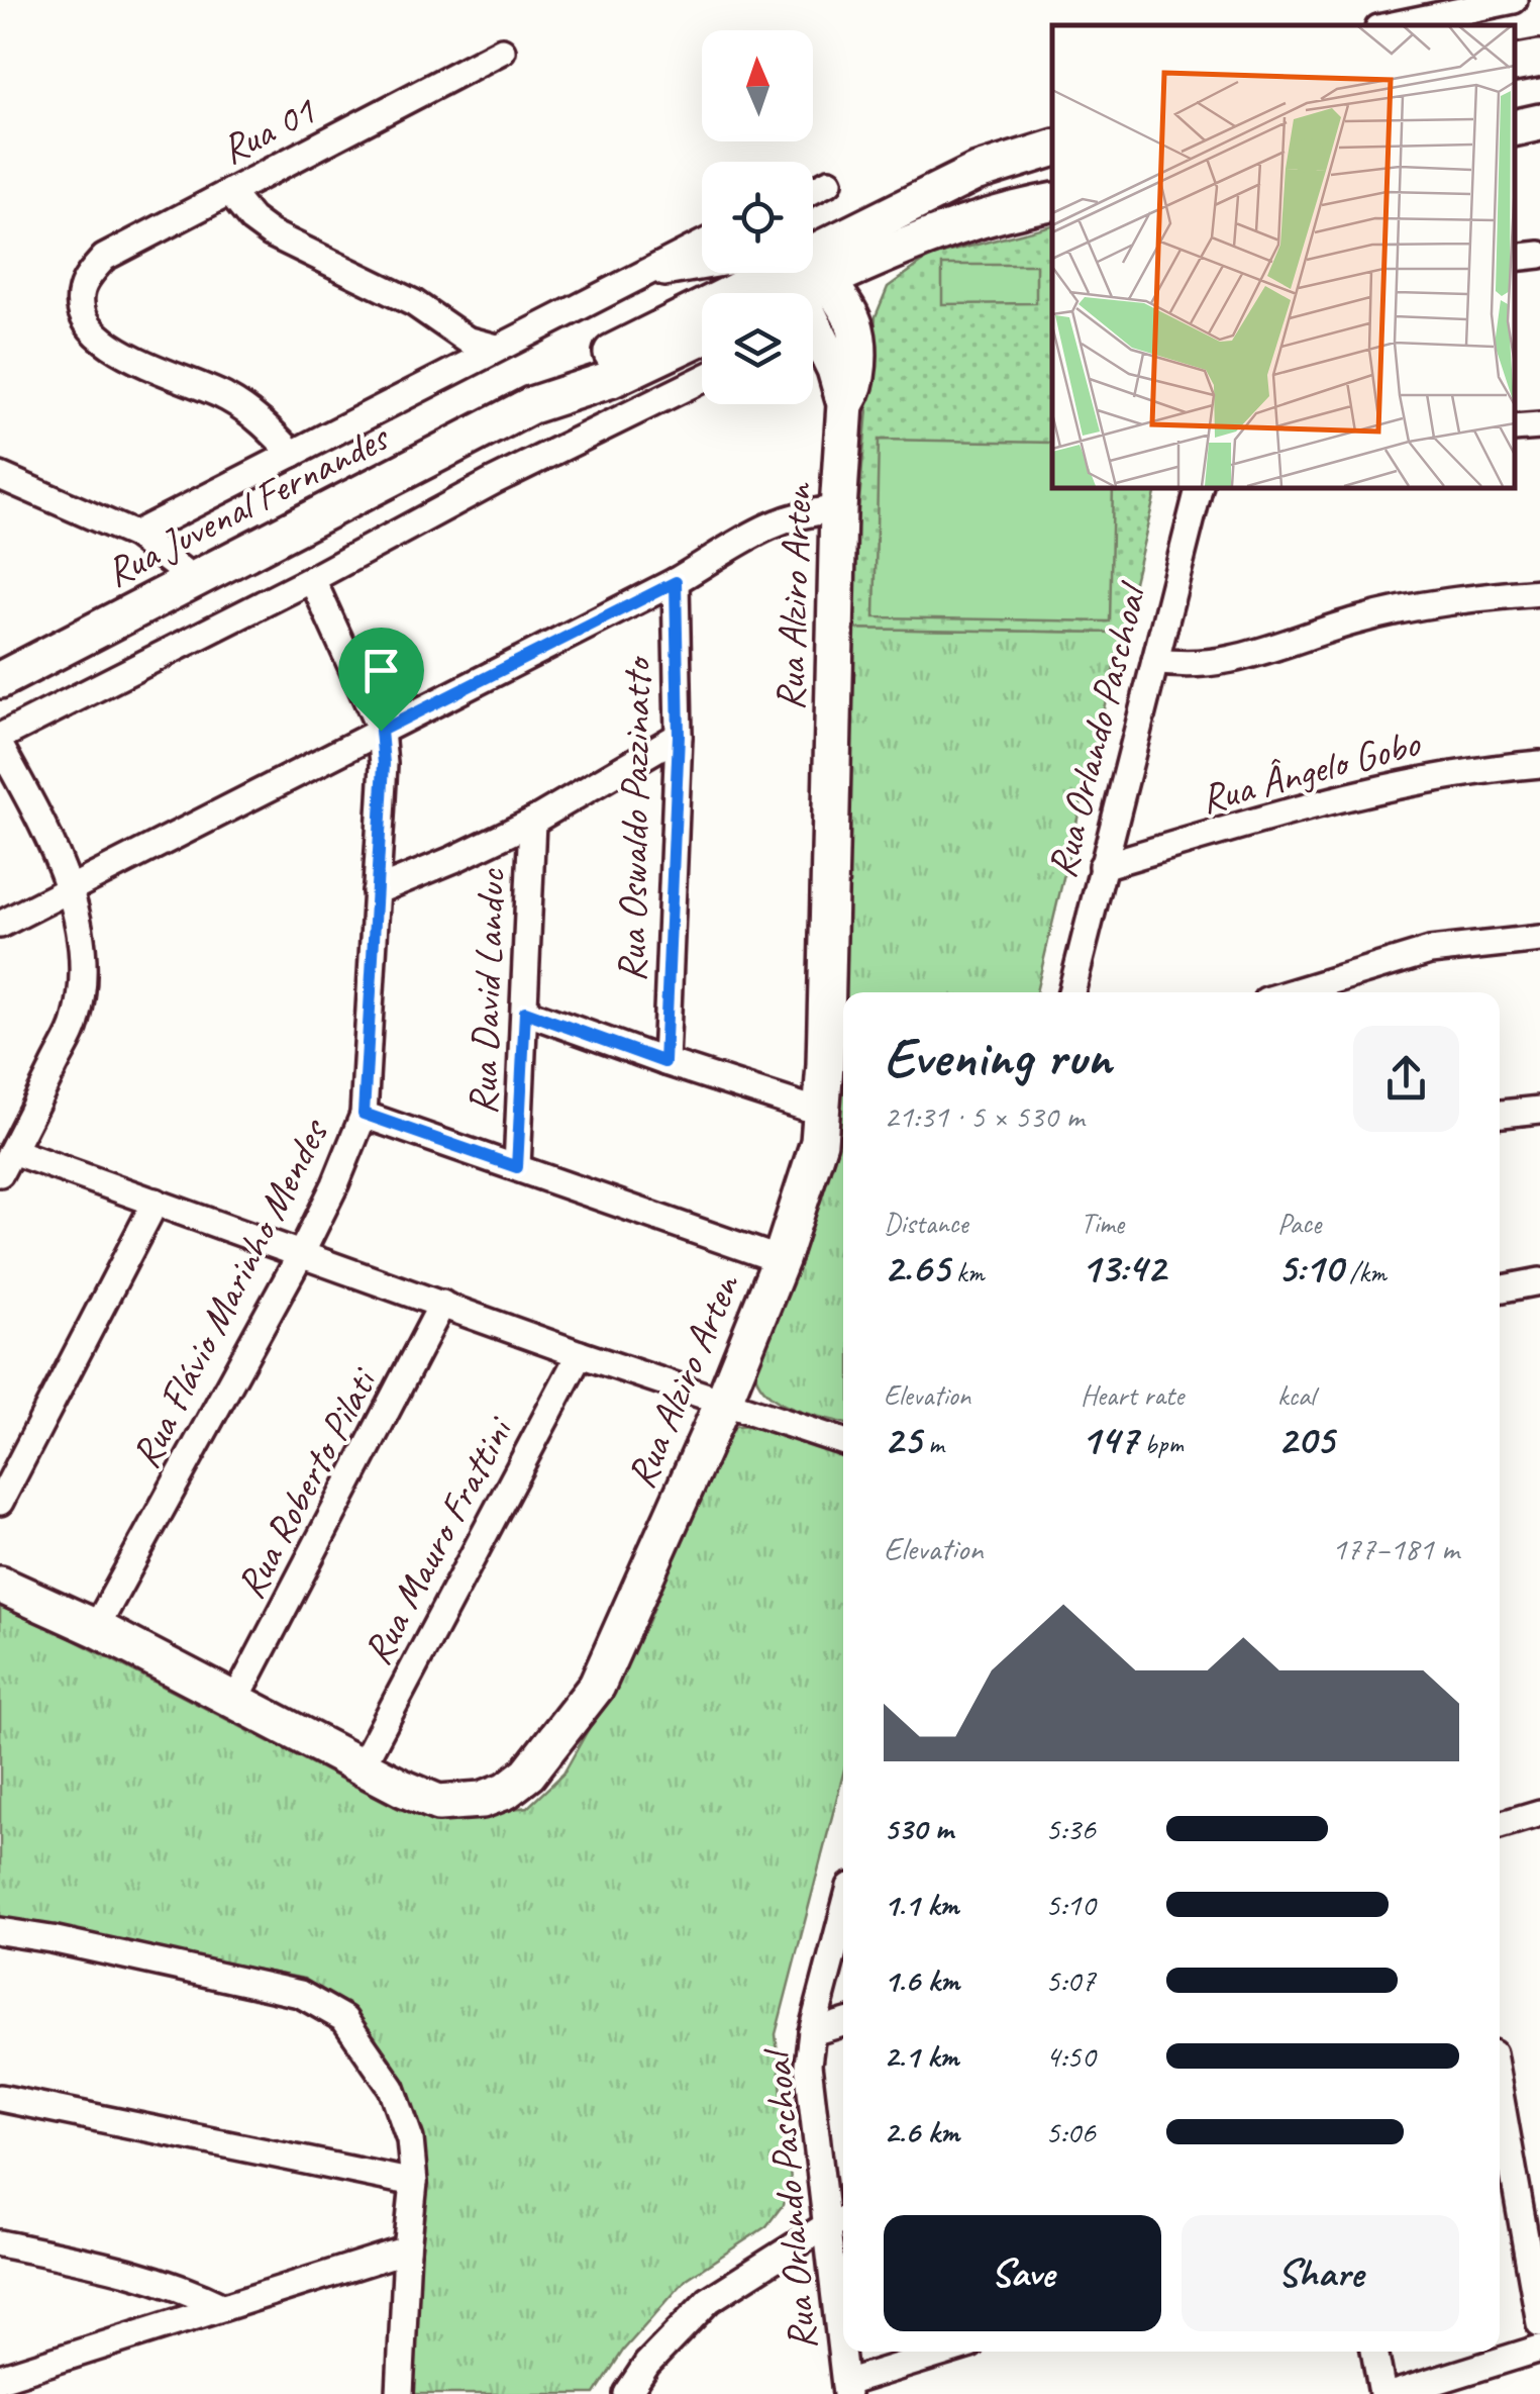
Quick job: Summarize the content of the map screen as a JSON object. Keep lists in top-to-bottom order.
{
  "streets": {
    "street": [
      "Rua 01",
      "Rua Juvenal Fernandes",
      "Rua Alziro Arten",
      "Rua Orlando Paschoal",
      "Rua Ângelo Gobo",
      "Rua Oswaldo Pazzinatto",
      "Rua David Landuc",
      "Rua Flávio Marinho Mendes",
      "Rua Roberto Pilati",
      "Rua Mauro Frattini"
    ]
  },
  "crossings": [
    ["Rua Alziro Arten", "Rua Flávio Marinho Mendes"],
    ["Rua Alziro Arten", "Rua Roberto Pilati"],
    ["Rua Alziro Arten", "Rua Mauro Frattini"],
    ["Rua Orlando Paschoal", "Rua Ângelo Gobo"]
  ],
  "north": "top",
  "page": {
    "heading": ["Evening run", "21:31 · 5 × 530 m"],
    "stats": [
      ["Distance", "2.65 km"],
      ["Time", "13:42"],
      ["Pace", "5:10 /km"],
      ["Elevation", "25 m"],
      ["Heart rate", "147 bpm"],
      ["kcal", "205"]
    ],
    "chart": ["Elevation", "177–181 m"],
    "list": [
      {
        "name": "530 m",
        "note": "5:36"
      },
      {
        "name": "1.1 km",
        "note": "5:10"
      },
      {
        "name": "1.6 km",
        "note": "5:07"
      },
      {
        "name": "2.1 km",
        "note": "4:50"
      },
      {
        "name": "2.6 km",
        "note": "5:06"
      }
    ],
    "buttons": ["Save", "Share"]
  }
}
